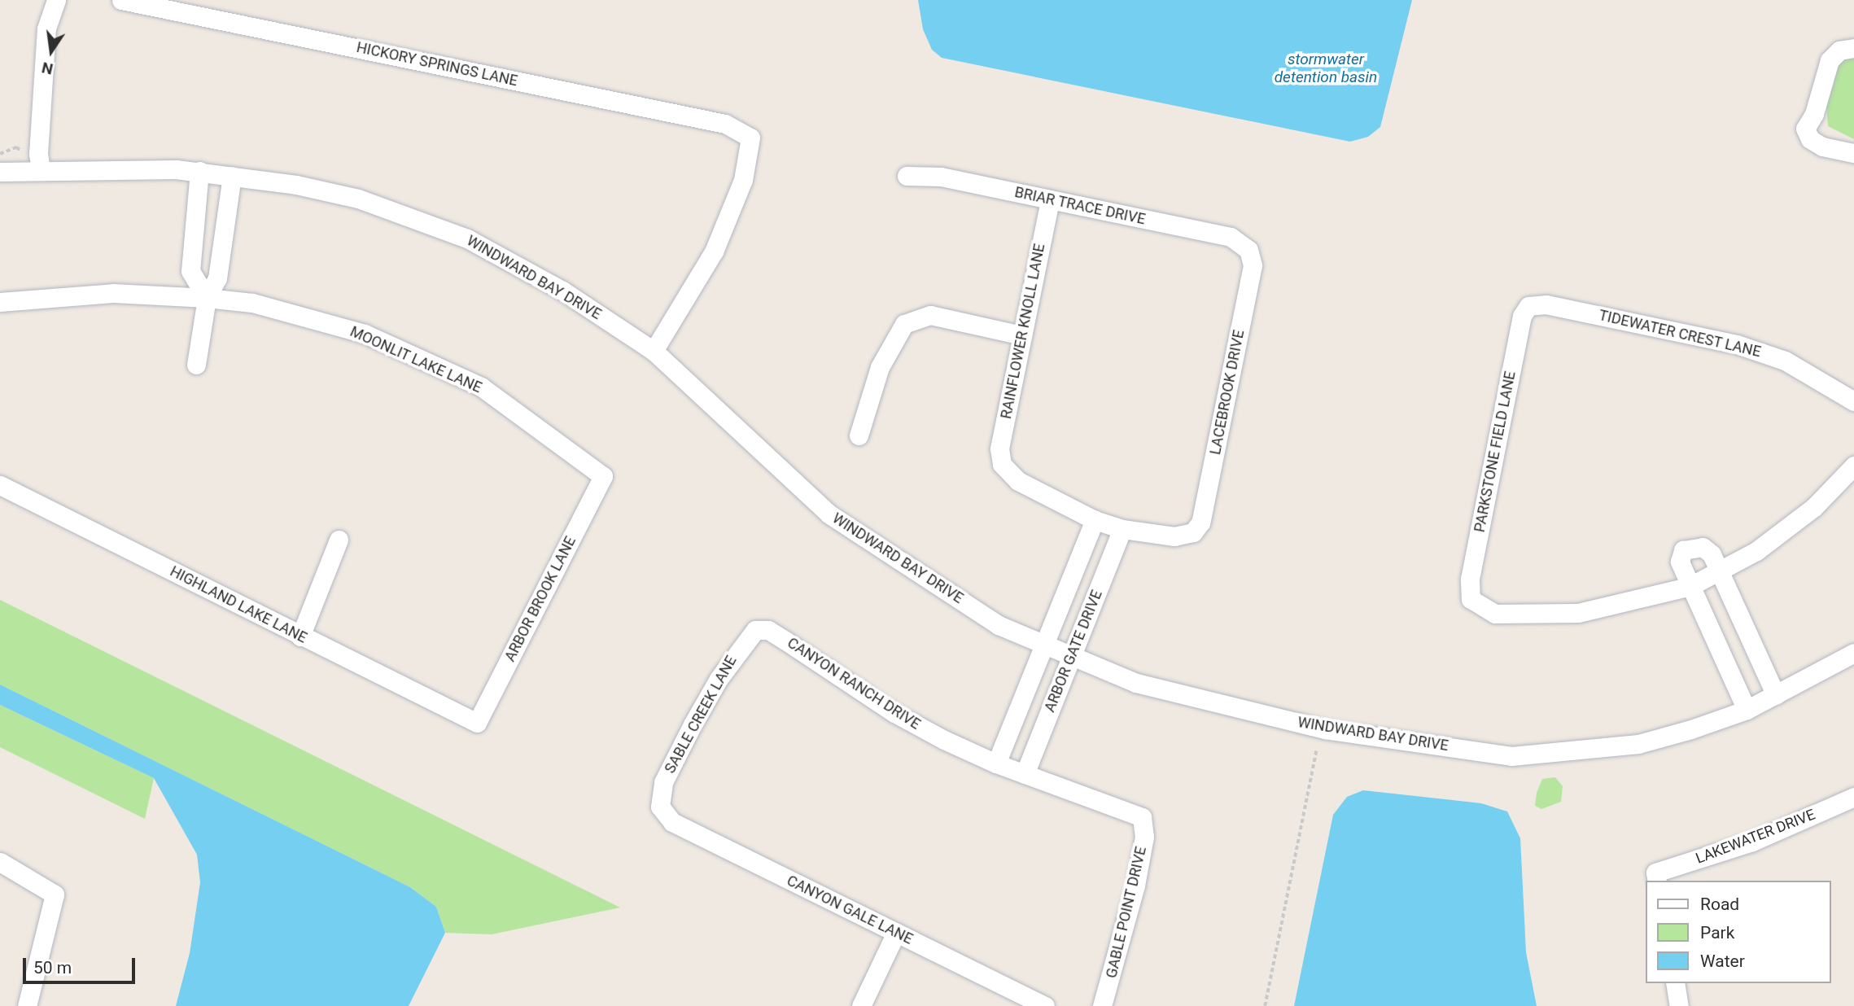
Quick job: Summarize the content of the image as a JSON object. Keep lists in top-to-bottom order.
{
  "streets": {
    "street": [
      "HICKORY SPRINGS LANE",
      "BRIAR TRACE DRIVE",
      "WINDWARD BAY DRIVE",
      "RAINFLOWER KNOLL LANE",
      "TIDEWATER CREST LANE",
      "MOONLIT LAKE LANE",
      "LACEBROOK DRIVE",
      "PARKSTONE FIELD LANE",
      "ARBOR BROOK LANE",
      "HIGHLAND LAKE LANE",
      "ARBOR GATE DRIVE",
      "CANYON RANCH DRIVE",
      "SABLE CREEK LANE",
      "LAKEWATER DRIVE",
      "CANYON GALE LANE",
      "GABLE POINT DRIVE"
    ]
  },
  "crossings": [
    ["HICKORY SPRINGS LANE", "WINDWARD BAY DRIVE"],
    ["BRIAR TRACE DRIVE", "RAINFLOWER KNOLL LANE"],
    ["BRIAR TRACE DRIVE", "LACEBROOK DRIVE"],
    ["WINDWARD BAY DRIVE", "ARBOR GATE DRIVE"],
    ["RAINFLOWER KNOLL LANE", "ARBOR GATE DRIVE"],
    ["TIDEWATER CREST LANE", "PARKSTONE FIELD LANE"],
    ["MOONLIT LAKE LANE", "ARBOR BROOK LANE"],
    ["LACEBROOK DRIVE", "ARBOR GATE DRIVE"],
    ["ARBOR BROOK LANE", "HIGHLAND LAKE LANE"],
    ["ARBOR GATE DRIVE", "CANYON RANCH DRIVE"],
    ["CANYON RANCH DRIVE", "SABLE CREEK LANE"],
    ["CANYON RANCH DRIVE", "GABLE POINT DRIVE"],
    ["SABLE CREEK LANE", "CANYON GALE LANE"]
  ],
  "water": ["stormwater detention basin"],
  "legend": ["Road", "Park", "Water"],
  "scale_bar": "50 m",
  "north": "bottom"
}
